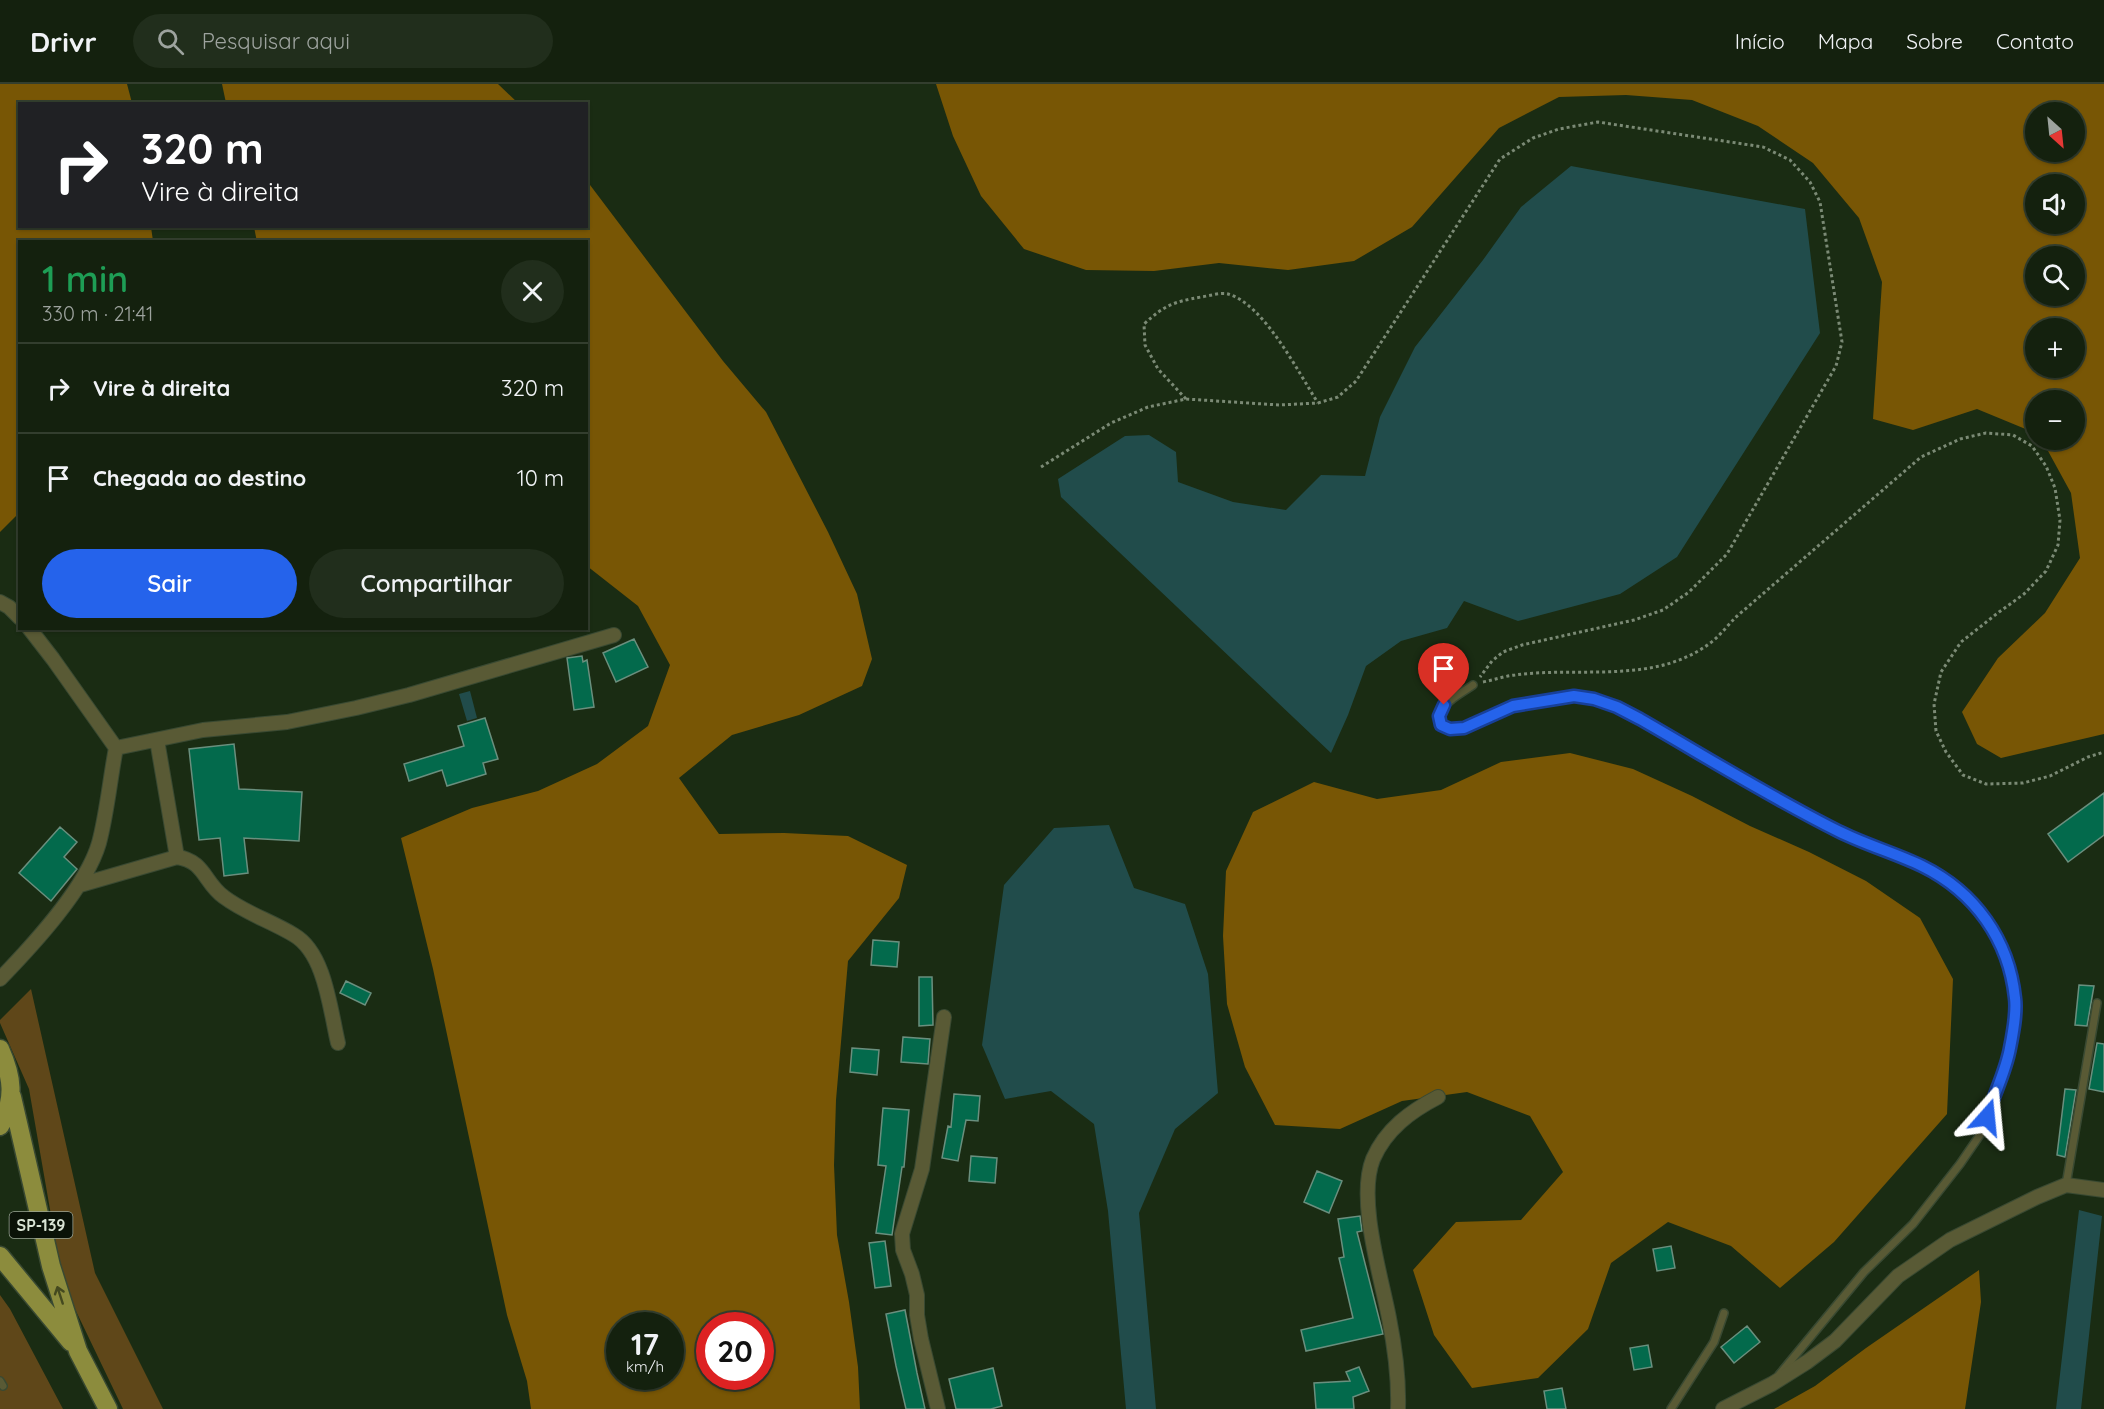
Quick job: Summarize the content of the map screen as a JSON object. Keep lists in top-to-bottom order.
{
  "streets": {
    "main road": ["SP-139"]
  },
  "north": "bottom right",
  "page": {
    "header": "Drivr",
    "search": "Pesquisar aqui",
    "nav": [
      "Início",
      "Mapa",
      "Sobre",
      "Contato"
    ],
    "map_buttons": ["+", "−"],
    "turn": ["320 m", "Vire à direita"],
    "heading": ["1 min", "330 m · 21:41"],
    "list": [
      {
        "name": "Vire à direita",
        "value": "320 m"
      },
      {
        "name": "Chegada ao destino",
        "value": "10 m"
      }
    ],
    "buttons": ["Sair", "Compartilhar"],
    "speed": "17 km/h",
    "limit": "20"
  }
}
